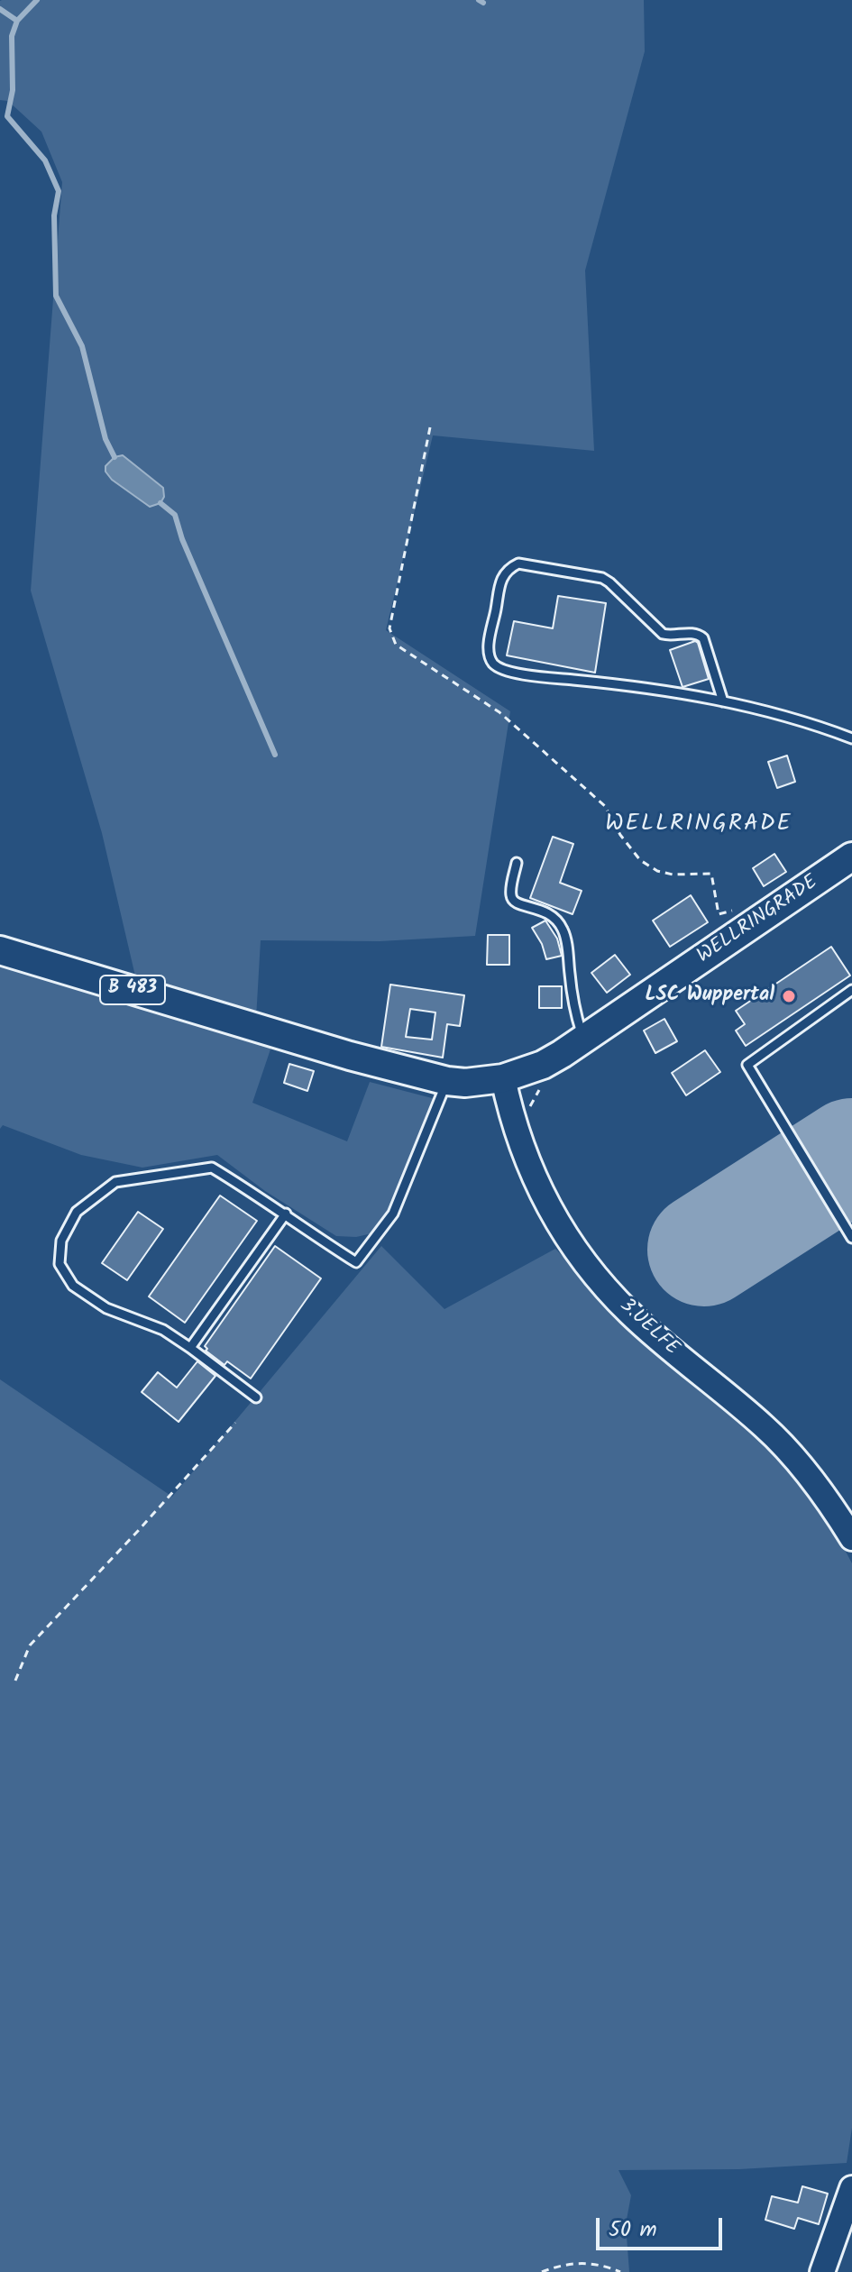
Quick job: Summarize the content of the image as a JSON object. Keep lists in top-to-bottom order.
{
  "streets": {
    "main road": ["WELLRINGRADE", "B 483"],
    "street": ["3.UELFE"]
  },
  "crossings": [
    ["WELLRINGRADE", "3.UELFE"]
  ],
  "districts": ["WELLRINGRADE"],
  "places": ["LSC Wuppertal"],
  "scale_bar": "50 m"
}
